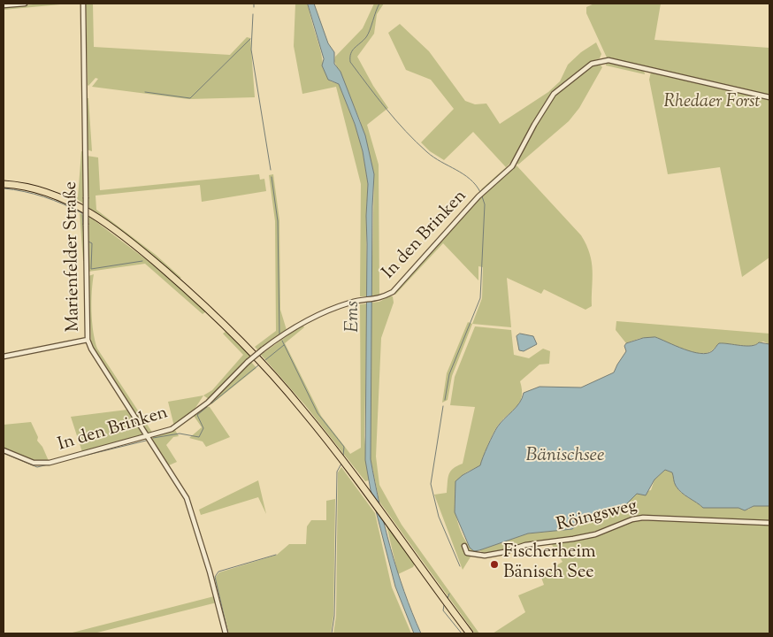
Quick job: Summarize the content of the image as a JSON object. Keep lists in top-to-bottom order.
{
  "streets": {
    "street": ["In den Brinken", "Marienfelder Straße", "Röingsweg"]
  },
  "crossings": [
    ["In den Brinken", "Marienfelder Straße"]
  ],
  "water": ["Ems", "Bänischsee"],
  "parks": ["Rhedaer Forst"],
  "places": ["Fischerheim Bänisch See"]
}
